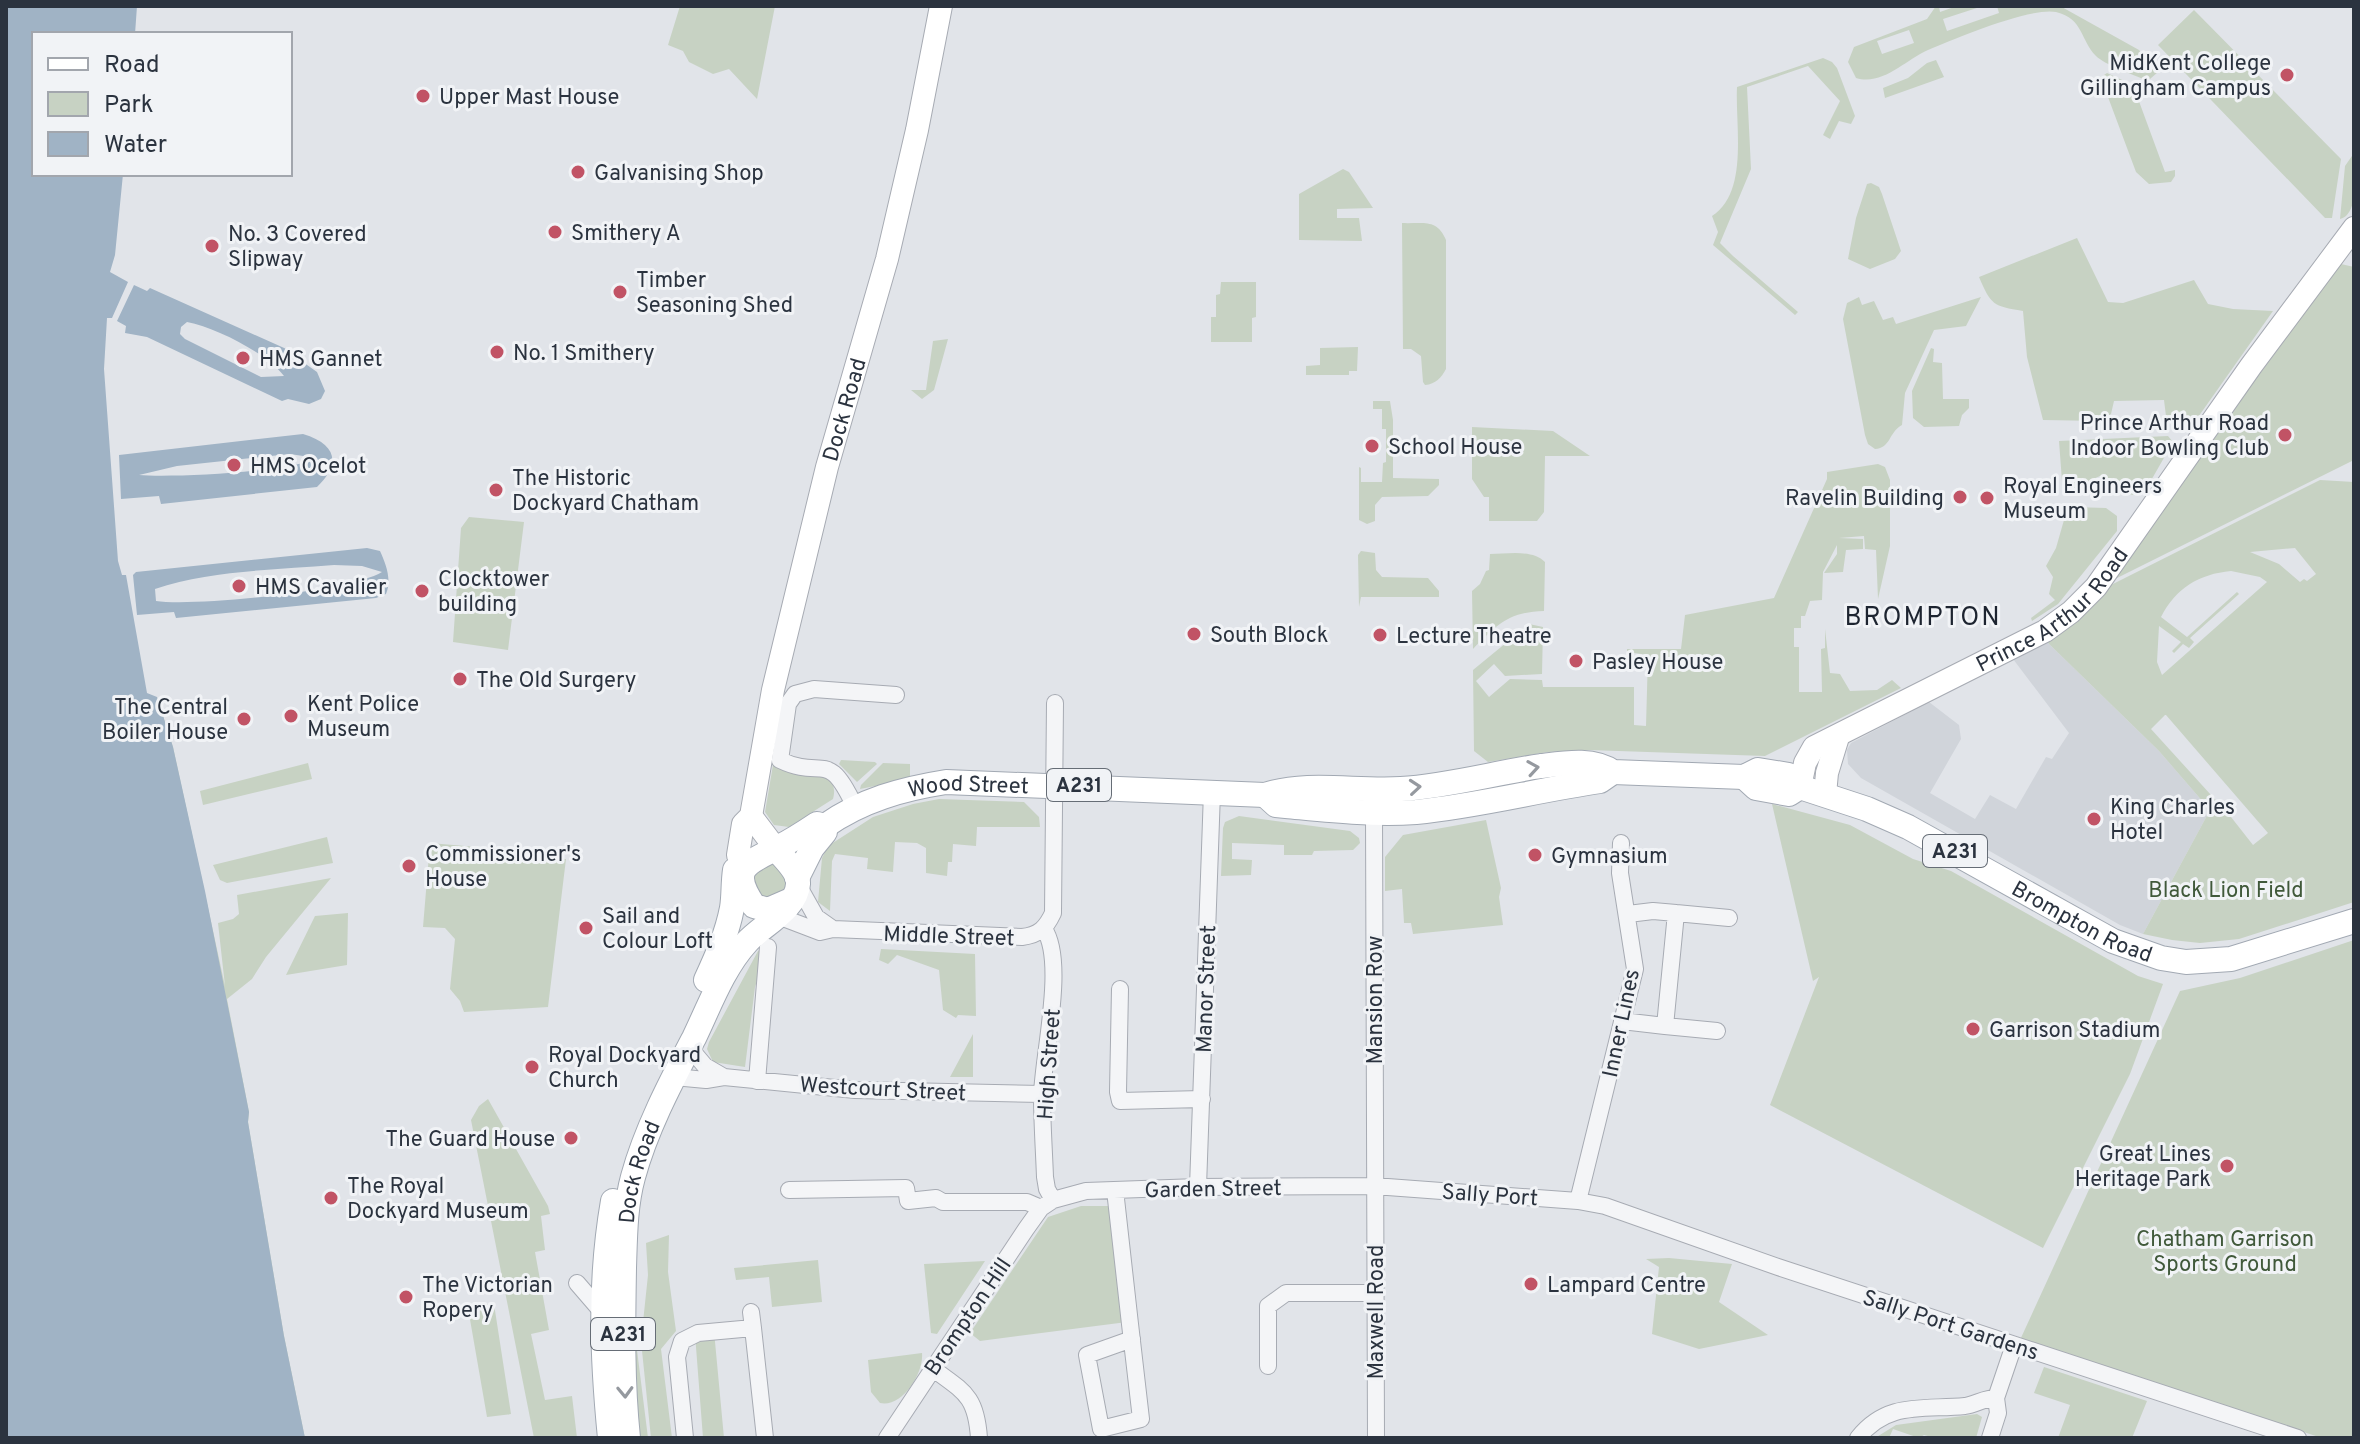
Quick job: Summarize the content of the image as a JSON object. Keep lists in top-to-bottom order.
{
  "streets": {
    "main road": [
      "Dock Road",
      "A231",
      "Wood Street",
      "Brompton Road"
    ],
    "street": [
      "Prince Arthur Road",
      "Middle Street",
      "Manor Street",
      "Mansion Row",
      "Inner Lines",
      "High Street",
      "Westcourt Street",
      "Garden Street",
      "Sally Port",
      "Maxwell Road",
      "Brompton Hill",
      "Sally Port Gardens"
    ]
  },
  "crossings": [
    ["Dock Road", "Wood Street"],
    ["Dock Road", "Middle Street"],
    ["Dock Road", "Westcourt Street"],
    ["Prince Arthur Road", "Wood Street"],
    ["Wood Street", "Brompton Road"],
    ["Wood Street", "Middle Street"],
    ["Wood Street", "Manor Street"],
    ["Wood Street", "Mansion Row"],
    ["Middle Street", "High Street"],
    ["Manor Street", "Garden Street"],
    ["Mansion Row", "Garden Street"],
    ["Mansion Row", "Sally Port"],
    ["Mansion Row", "Maxwell Road"],
    ["Inner Lines", "Sally Port"],
    ["High Street", "Westcourt Street"],
    ["High Street", "Garden Street"],
    ["High Street", "Brompton Hill"],
    ["Garden Street", "Sally Port"],
    ["Garden Street", "Maxwell Road"],
    ["Garden Street", "Brompton Hill"],
    ["Sally Port", "Maxwell Road"],
    ["Sally Port", "Sally Port Gardens"]
  ],
  "districts": ["BROMPTON"],
  "parks": ["Black Lion Field", "Chatham Garrison Sports Ground"],
  "places": [
    "MidKent College Gillingham Campus",
    "Upper Mast House",
    "Galvanising Shop",
    "Smithery A",
    "No. 3 Covered Slipway",
    "Timber Seasoning Shed",
    "No. 1 Smithery",
    "HMS Gannet",
    "Prince Arthur Road Indoor Bowling Club",
    "School House",
    "HMS Ocelot",
    "The Historic Dockyard Chatham",
    "Ravelin Building",
    "Royal Engineers Museum",
    "HMS Cavalier",
    "Clocktower building",
    "South Block",
    "Lecture Theatre",
    "Pasley House",
    "The Old Surgery",
    "Kent Police Museum",
    "The Central Boiler House",
    "King Charles Hotel",
    "Gymnasium",
    "Commissioner's House",
    "Sail and Colour Loft",
    "Garrison Stadium",
    "Royal Dockyard Church",
    "The Guard House",
    "Great Lines Heritage Park",
    "The Royal Dockyard Museum",
    "Lampard Centre",
    "The Victorian Ropery"
  ],
  "legend": ["Road", "Park", "Water"]
}
